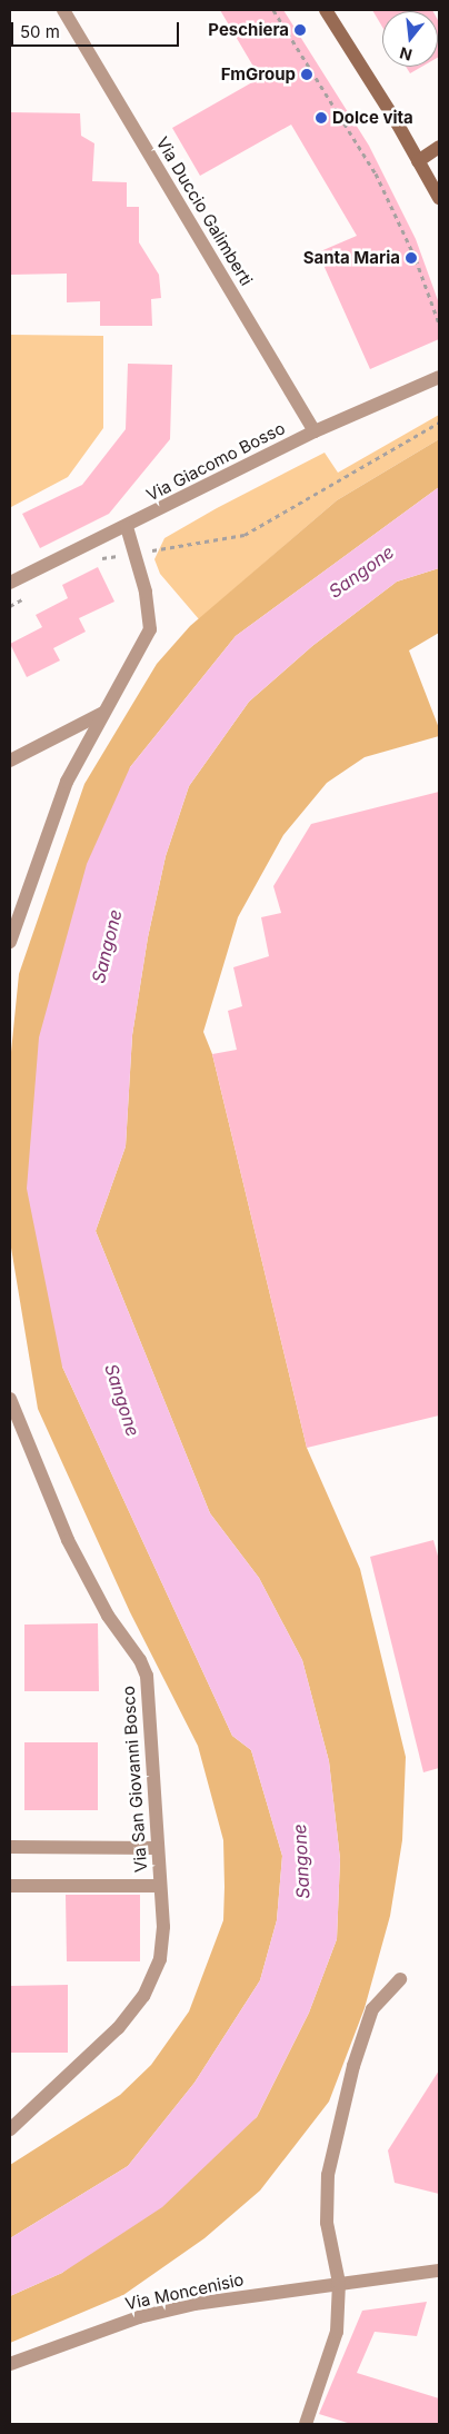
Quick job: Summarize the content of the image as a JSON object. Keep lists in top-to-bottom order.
{
  "streets": {
    "street": [
      "Via Duccio Galimberti",
      "Via Giacomo Bosso",
      "Via San Giovanni Bosco",
      "Via Moncenisio"
    ]
  },
  "crossings": [
    ["Via Duccio Galimberti", "Via Giacomo Bosso"]
  ],
  "water": ["Sangone"],
  "places": [
    "Peschiera",
    "FmGroup",
    "Dolce vita",
    "Santa Maria"
  ],
  "scale_bar": "50 m",
  "north": "bottom"
}
